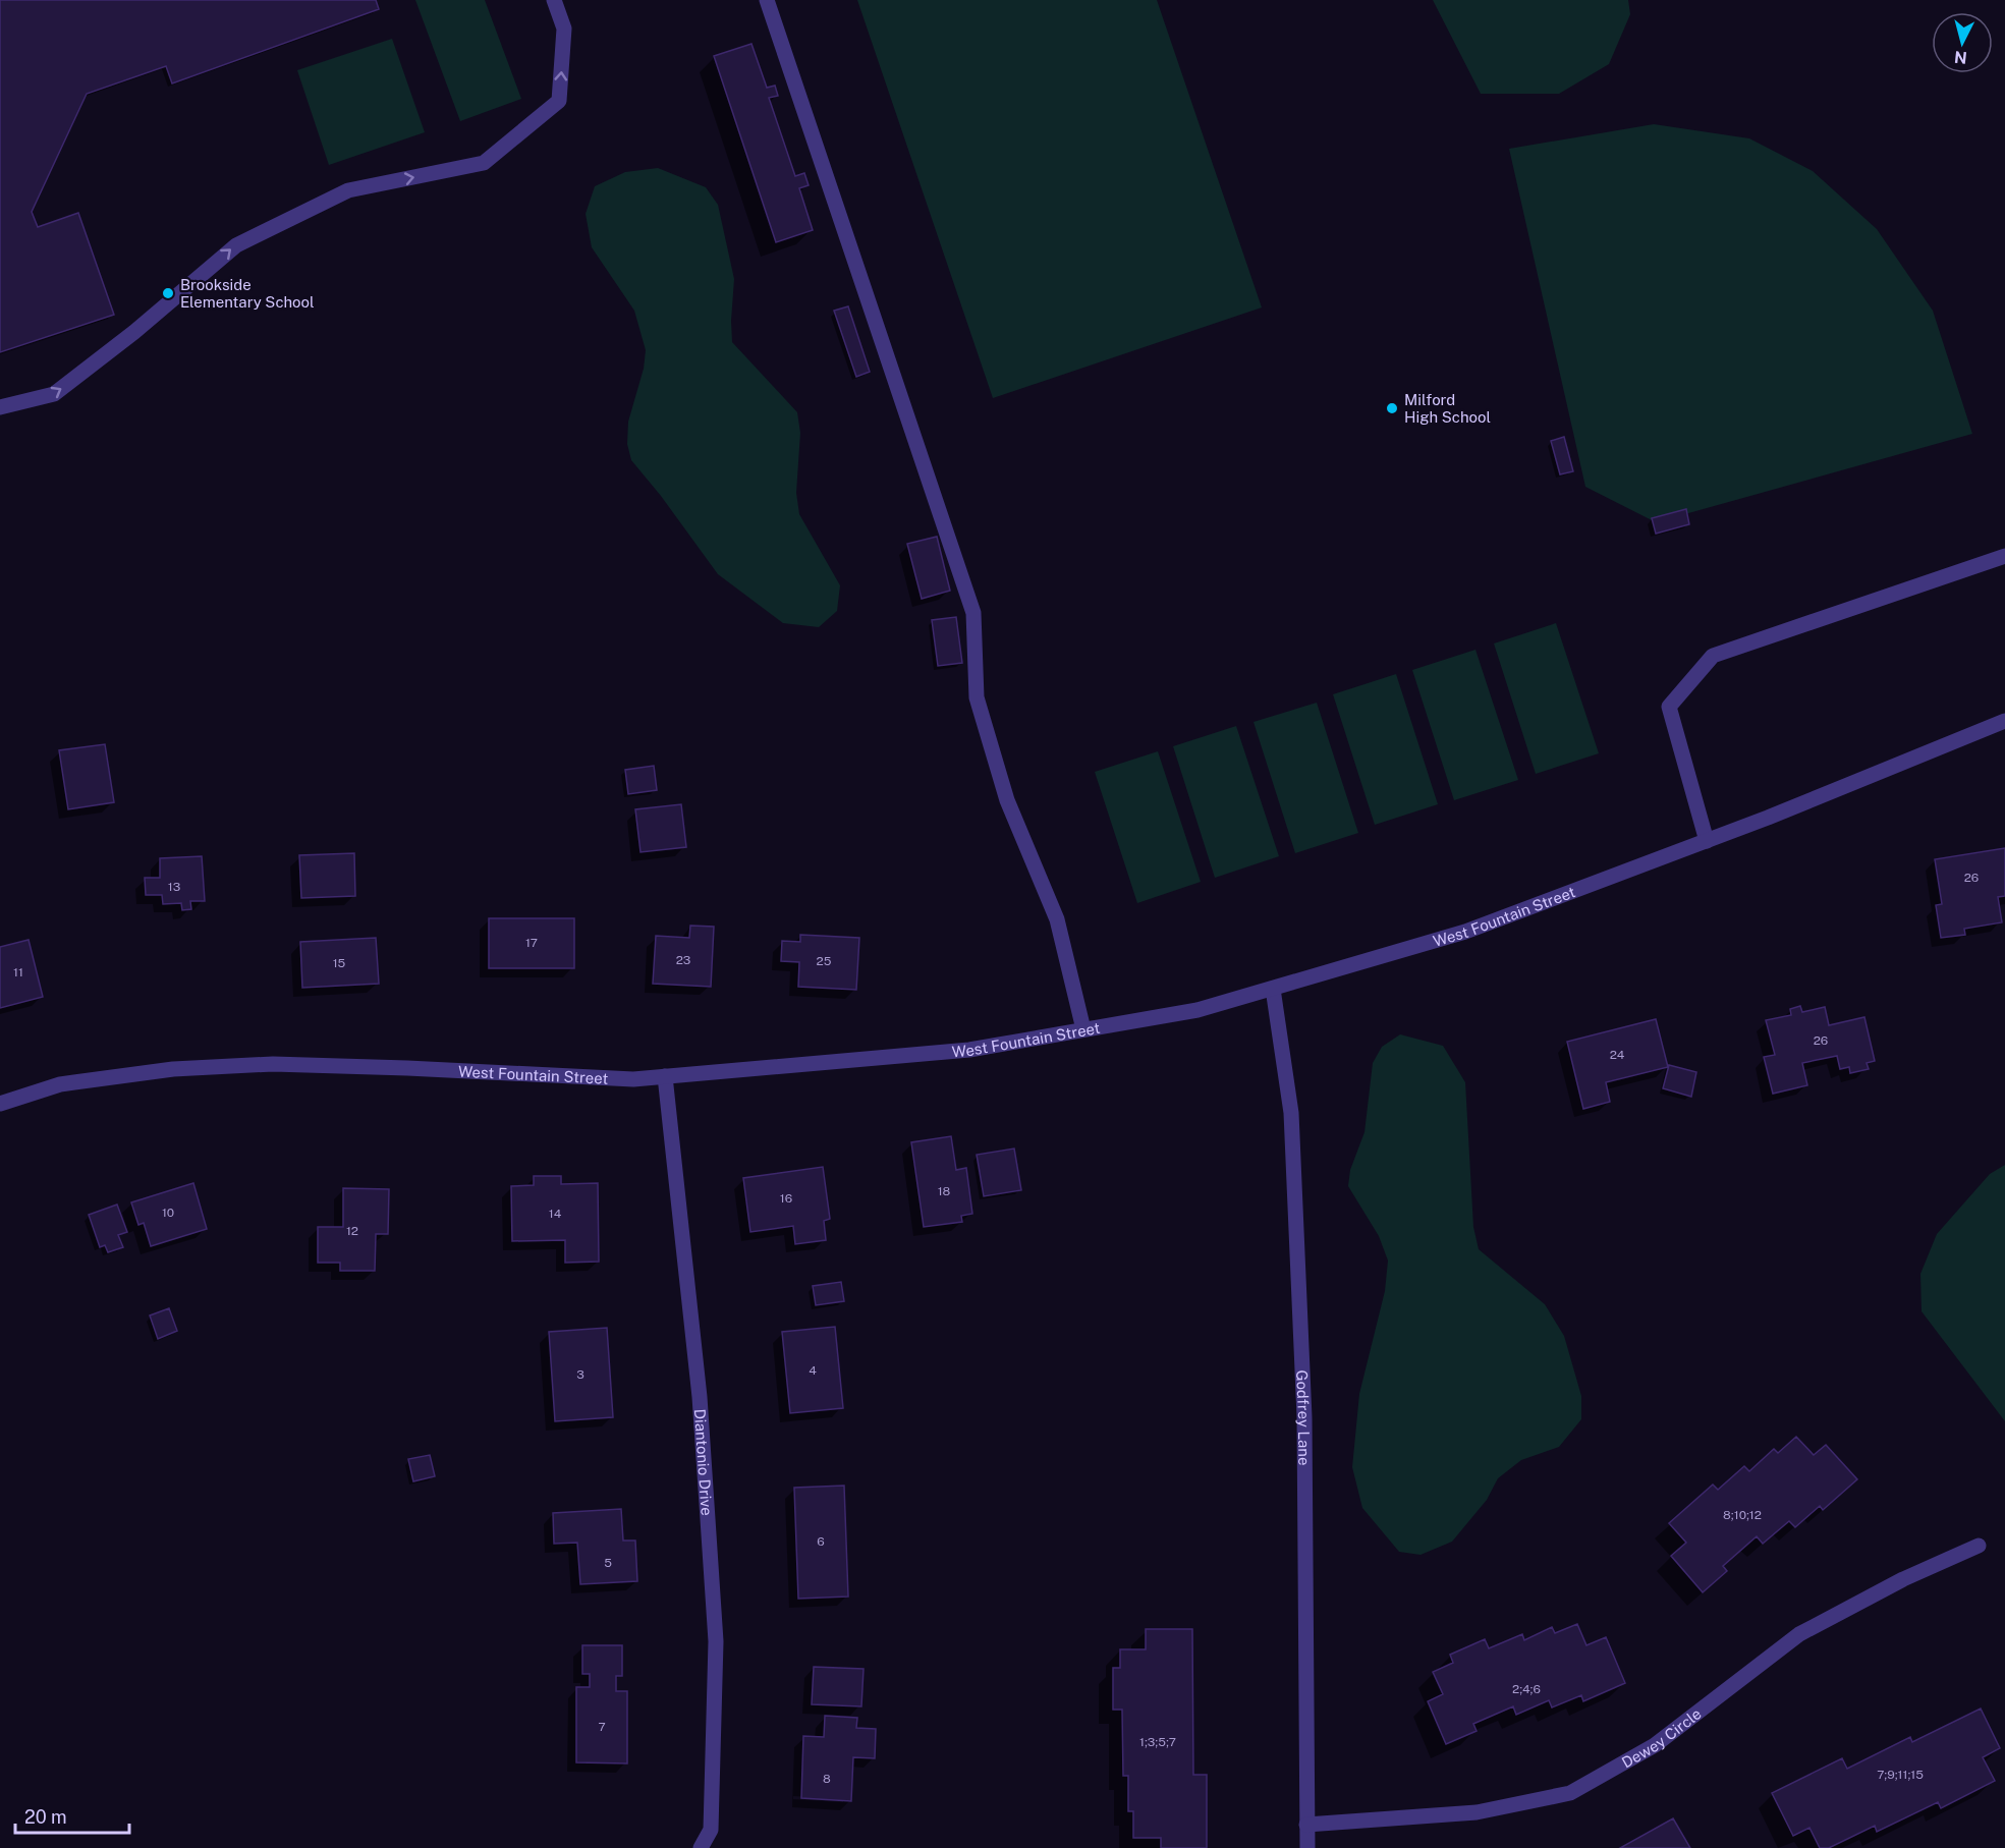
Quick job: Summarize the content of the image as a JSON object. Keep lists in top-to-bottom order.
{
  "streets": {
    "street": [
      "West Fountain Street",
      "Godfrey Lane",
      "Diantonio Drive",
      "Dewey Circle"
    ]
  },
  "crossings": [
    ["West Fountain Street", "Godfrey Lane"],
    ["West Fountain Street", "Diantonio Drive"],
    ["Godfrey Lane", "Dewey Circle"]
  ],
  "places": ["Brookside Elementary School", "Milford High School"],
  "house_numbers": [
    "26",
    "13",
    "17",
    "23",
    "25",
    "15",
    "11",
    "26",
    "24",
    "18",
    "16",
    "10",
    "14",
    "12",
    "4",
    "3",
    "8;10;12",
    "6",
    "5",
    "2;4;6",
    "7",
    "1;3;5;7",
    "7;9;11;15",
    "8"
  ],
  "scale_bar": "20 m",
  "north": "bottom"
}
